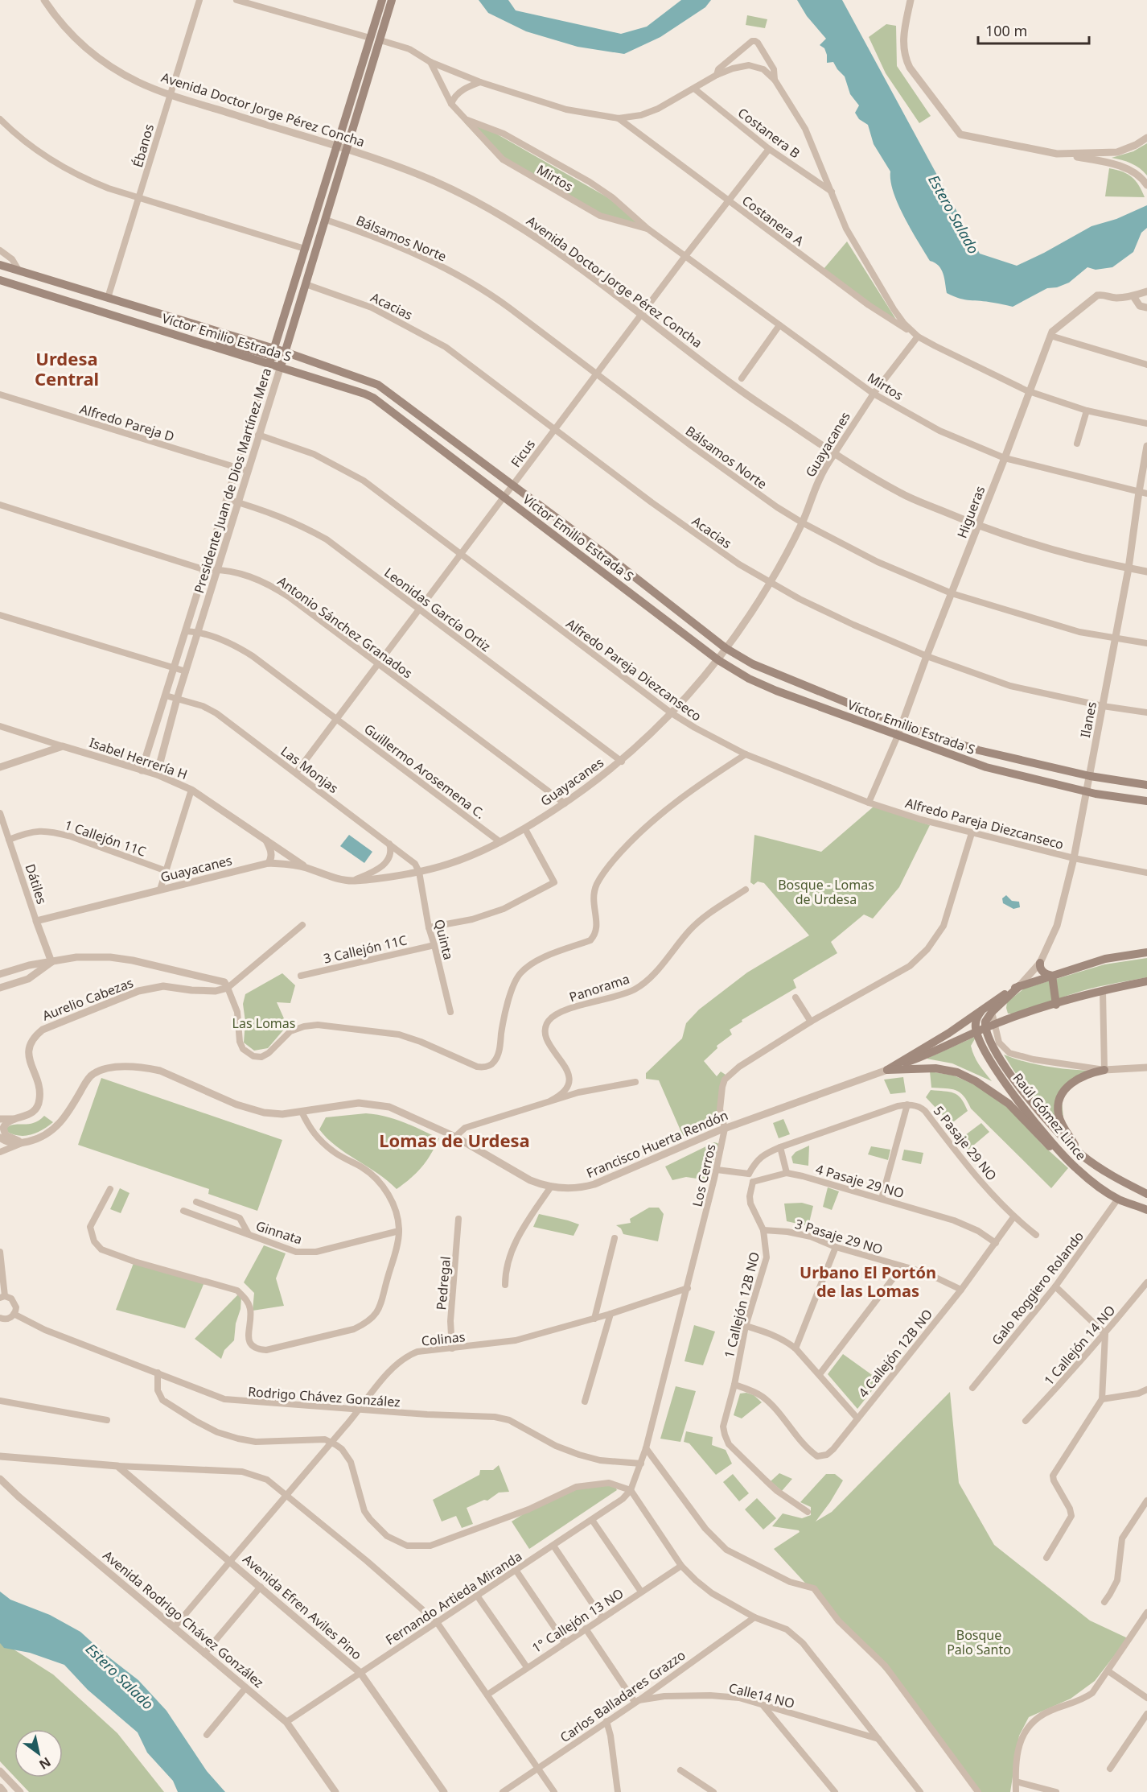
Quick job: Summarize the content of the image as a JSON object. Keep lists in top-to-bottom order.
{
  "streets": {
    "main road": ["Víctor Emilio Estrada S", "Presidente Juan de Dios Martínez Mera", "Raúl Gómez Lince"],
    "street": [
      "Avenida Doctor Jorge Pérez Concha",
      "Costanera B",
      "Ébanos",
      "Mirtos",
      "Costanera A",
      "Bálsamos Norte",
      "Acacias",
      "Alfredo Pareja D",
      "Guayacanes",
      "Ficus",
      "Higueras",
      "Leonidas García Ortiz",
      "Antonio Sánchez Granados",
      "Alfredo Pareja Diezcanseco",
      "Ilanes",
      "Isabel Herrería H",
      "Las Monjas",
      "Guillermo Arosemena C.",
      "1 Callejón 11C",
      "Dátiles",
      "Quinta",
      "3 Callejón 11C",
      "Panorama",
      "Aurelio Cabezas",
      "5 Pasaje 29 NO",
      "Francisco Huerta Rendón",
      "Los Cerros",
      "4 Pasaje 29 NO",
      "Ginnata",
      "3 Pasaje 29 NO",
      "Pedregal",
      "Galo Roggiero Rolando",
      "1 Callejón 12B NO",
      "Colinas",
      "1 Callejón 14 NO",
      "4 Callejón 12B NO",
      "Rodrigo Chávez González",
      "Fernando Artieda Miranda",
      "Avenida Efren Aviles Pino",
      "Avenida Rodrigo Chávez González",
      "1° Callejón 13 NO",
      "Calle14 NO",
      "Carlos Balladares Grazzo"
    ]
  },
  "crossings": [
    ["Avenida Doctor Jorge Pérez Concha", "Ébanos"],
    ["Avenida Doctor Jorge Pérez Concha", "Guayacanes"],
    ["Avenida Doctor Jorge Pérez Concha", "Ficus"],
    ["Avenida Doctor Jorge Pérez Concha", "Presidente Juan de Dios Martínez Mera"],
    ["Avenida Doctor Jorge Pérez Concha", "Higueras"],
    ["Avenida Doctor Jorge Pérez Concha", "Ilanes"],
    ["Costanera B", "Ficus"],
    ["Ébanos", "Víctor Emilio Estrada S"],
    ["Mirtos", "Guayacanes"],
    ["Mirtos", "Ficus"],
    ["Mirtos", "Higueras"],
    ["Mirtos", "Ilanes"],
    ["Costanera A", "Guayacanes"],
    ["Costanera A", "Ficus"],
    ["Bálsamos Norte", "Guayacanes"],
    ["Bálsamos Norte", "Ficus"],
    ["Bálsamos Norte", "Presidente Juan de Dios Martínez Mera"],
    ["Bálsamos Norte", "Higueras"],
    ["Bálsamos Norte", "Ilanes"],
    ["Acacias", "Guayacanes"],
    ["Acacias", "Ficus"],
    ["Acacias", "Presidente Juan de Dios Martínez Mera"],
    ["Acacias", "Higueras"],
    ["Acacias", "Ilanes"],
    ["Víctor Emilio Estrada S", "Guayacanes"],
    ["Víctor Emilio Estrada S", "Ficus"],
    ["Víctor Emilio Estrada S", "Presidente Juan de Dios Martínez Mera"],
    ["Víctor Emilio Estrada S", "Higueras"],
    ["Víctor Emilio Estrada S", "Ilanes"],
    ["Alfredo Pareja D", "Presidente Juan de Dios Martínez Mera"],
    ["Guayacanes", "Leonidas García Ortiz"],
    ["Guayacanes", "Antonio Sánchez Granados"],
    ["Guayacanes", "Alfredo Pareja Diezcanseco"],
    ["Guayacanes", "Isabel Herrería H"],
    ["Guayacanes", "Las Monjas"],
    ["Guayacanes", "Guillermo Arosemena C."],
    ["Guayacanes", "Dátiles"],
    ["Guayacanes", "Quinta"],
    ["Ficus", "Leonidas García Ortiz"],
    ["Ficus", "Antonio Sánchez Granados"],
    ["Ficus", "Alfredo Pareja Diezcanseco"],
    ["Ficus", "Las Monjas"],
    ["Ficus", "Guillermo Arosemena C."],
    ["Presidente Juan de Dios Martínez Mera", "Leonidas García Ortiz"],
    ["Presidente Juan de Dios Martínez Mera", "Antonio Sánchez Granados"],
    ["Presidente Juan de Dios Martínez Mera", "Alfredo Pareja Diezcanseco"],
    ["Presidente Juan de Dios Martínez Mera", "Isabel Herrería H"],
    ["Presidente Juan de Dios Martínez Mera", "Las Monjas"],
    ["Presidente Juan de Dios Martínez Mera", "Guillermo Arosemena C."],
    ["Higueras", "Alfredo Pareja Diezcanseco"],
    ["Alfredo Pareja Diezcanseco", "Ilanes"],
    ["Alfredo Pareja Diezcanseco", "Los Cerros"],
    ["Las Monjas", "Quinta"],
    ["1 Callejón 11C", "Dátiles"],
    ["Quinta", "3 Callejón 11C"],
    ["Panorama", "Francisco Huerta Rendón"],
    ["Aurelio Cabezas", "Francisco Huerta Rendón"],
    ["Raúl Gómez Lince", "Galo Roggiero Rolando"],
    ["5 Pasaje 29 NO", "4 Callejón 12B NO"],
    ["Francisco Huerta Rendón", "Los Cerros"],
    ["Los Cerros", "Colinas"],
    ["Los Cerros", "Rodrigo Chávez González"],
    ["Los Cerros", "Fernando Artieda Miranda"],
    ["4 Pasaje 29 NO", "1 Callejón 12B NO"],
    ["4 Pasaje 29 NO", "4 Callejón 12B NO"],
    ["3 Pasaje 29 NO", "1 Callejón 12B NO"],
    ["3 Pasaje 29 NO", "4 Callejón 12B NO"],
    ["Pedregal", "Colinas"],
    ["1 Callejón 12B NO", "4 Callejón 12B NO"],
    ["Colinas", "Rodrigo Chávez González"],
    ["Colinas", "Avenida Efren Aviles Pino"],
    ["Colinas", "Avenida Rodrigo Chávez González"],
    ["Fernando Artieda Miranda", "Avenida Efren Aviles Pino"],
    ["Fernando Artieda Miranda", "Avenida Rodrigo Chávez González"],
    ["Calle14 NO", "Carlos Balladares Grazzo"]
  ],
  "districts": ["Urdesa Central", "Lomas de Urdesa", "Urbano El Portón de las Lomas"],
  "water": ["Estero Salado"],
  "parks": ["Bosque - Lomas de Urdesa", "Las Lomas", "Bosque Palo Santo"],
  "scale_bar": "100 m",
  "north": "bottom right"
}
